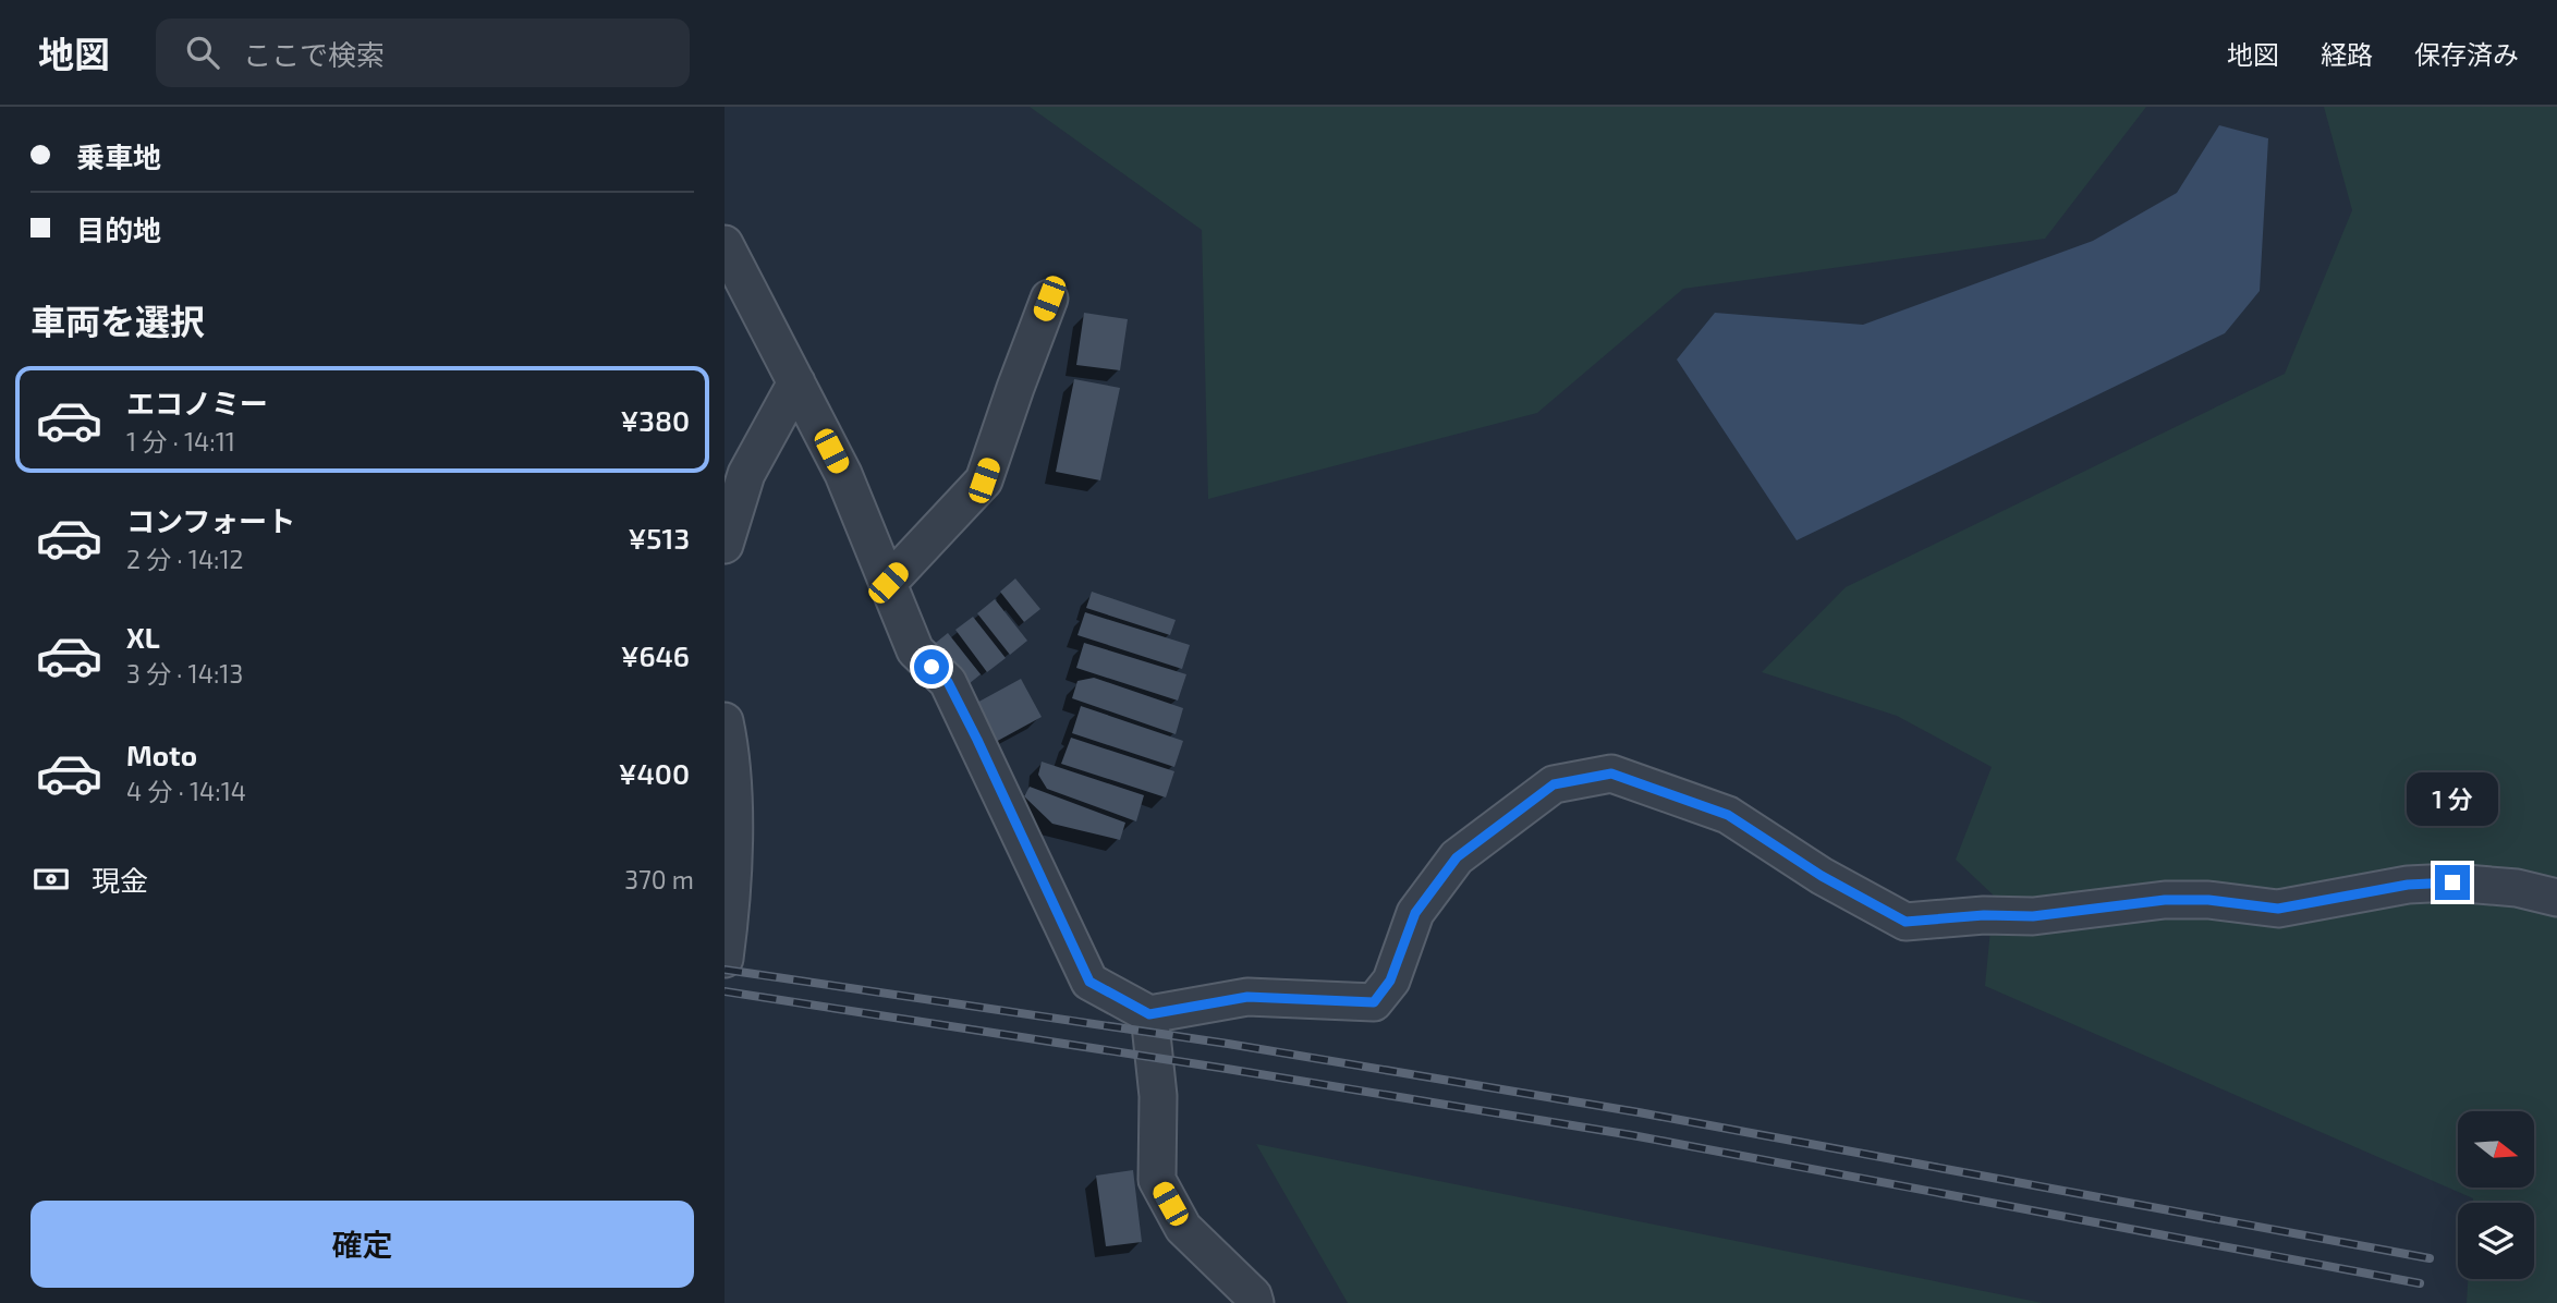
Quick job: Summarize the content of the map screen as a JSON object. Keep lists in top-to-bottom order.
{
  "north": "right",
  "page": {
    "header": "地図",
    "search": "ここで検索",
    "nav": ["地図", "経路", "保存済み"],
    "banner": ["乗車地", "目的地"],
    "heading": "車両を選択",
    "list": [
      {
        "name": "エコノミー",
        "note": "1 分 · 14:11",
        "value": "¥380"
      },
      {
        "name": "コンフォート",
        "note": "2 分 · 14:12",
        "value": "¥513"
      },
      {
        "name": "XL",
        "note": "3 分 · 14:13",
        "value": "¥646"
      },
      {
        "name": "Moto",
        "note": "4 分 · 14:14",
        "value": "¥400"
      }
    ],
    "bubble": "1 分",
    "pay": ["現金", "370 m"],
    "buttons": "確定"
  }
}
